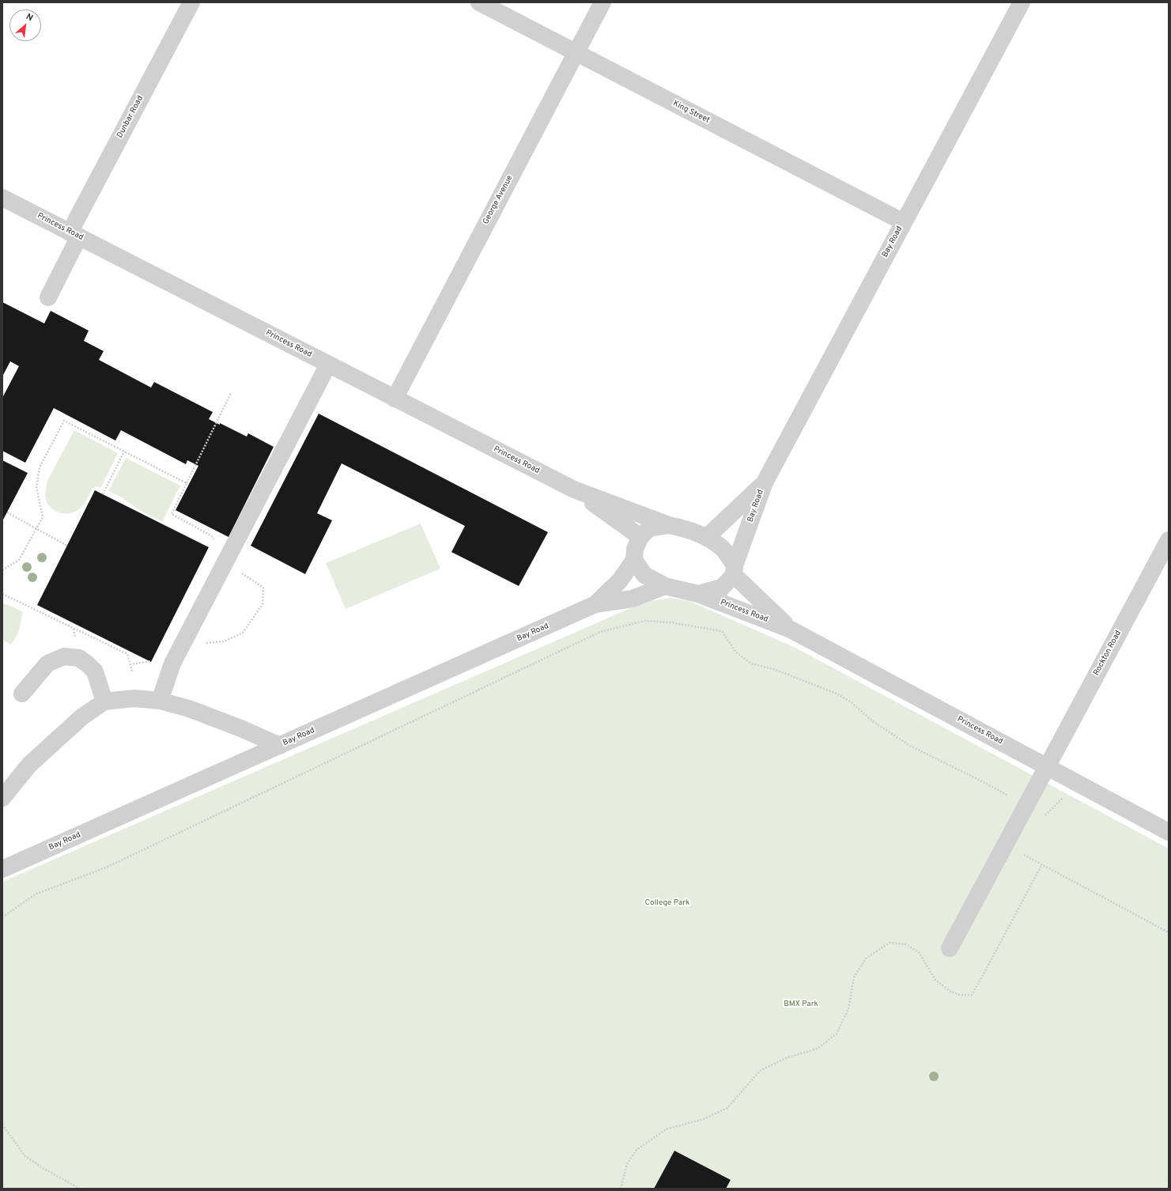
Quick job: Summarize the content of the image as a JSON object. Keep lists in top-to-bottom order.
{
  "streets": {
    "street": [
      "King Street",
      "Dunbar Road",
      "George Avenue",
      "Princess Road",
      "Bay Road",
      "Rockton Road"
    ]
  },
  "crossings": [
    ["King Street", "George Avenue"],
    ["King Street", "Bay Road"],
    ["Dunbar Road", "Princess Road"],
    ["George Avenue", "Princess Road"],
    ["Princess Road", "Bay Road"],
    ["Princess Road", "Rockton Road"]
  ],
  "parks": ["College Park", "BMX Park"],
  "north": "top right"
}
